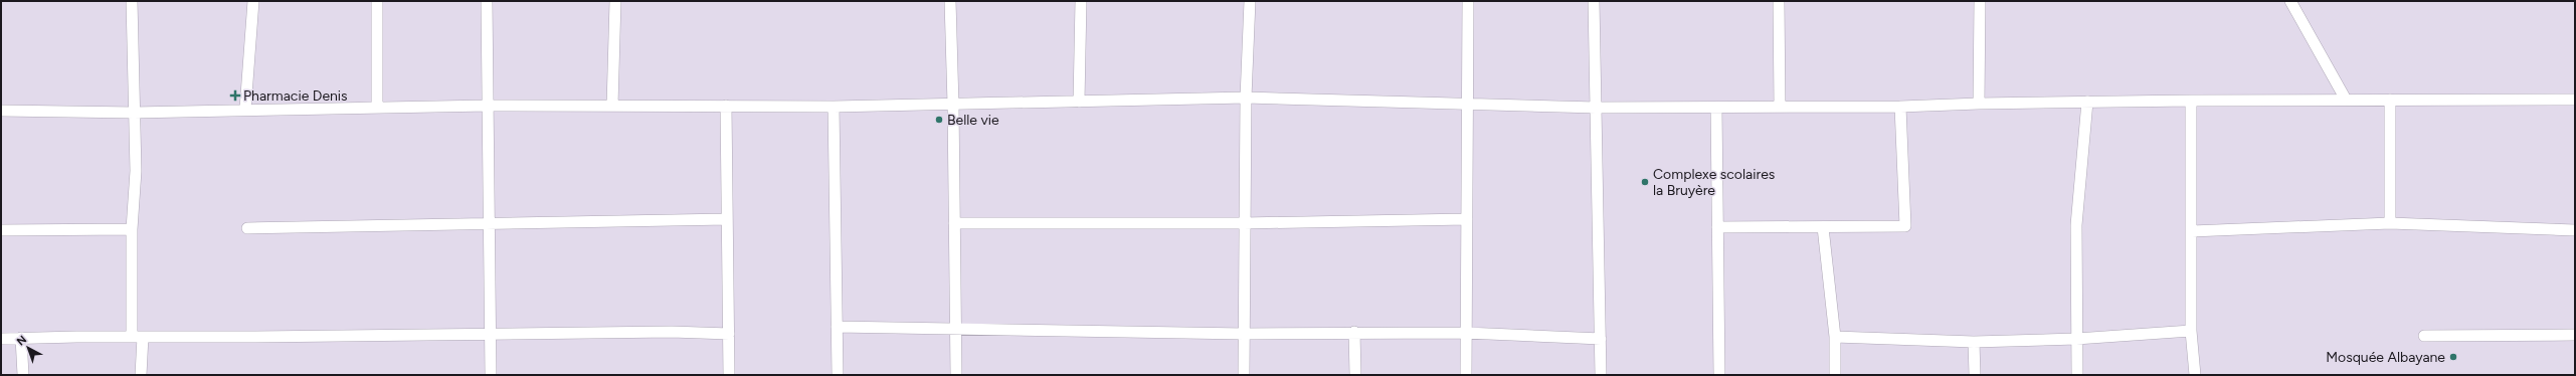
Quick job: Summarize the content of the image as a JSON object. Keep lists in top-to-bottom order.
{
  "places": {
    "health": ["Pharmacie Denis"],
    "other": ["Belle vie", "Complexe scolaires la Bruyère", "Mosquée Albayane"]
  },
  "north": "top left"
}
